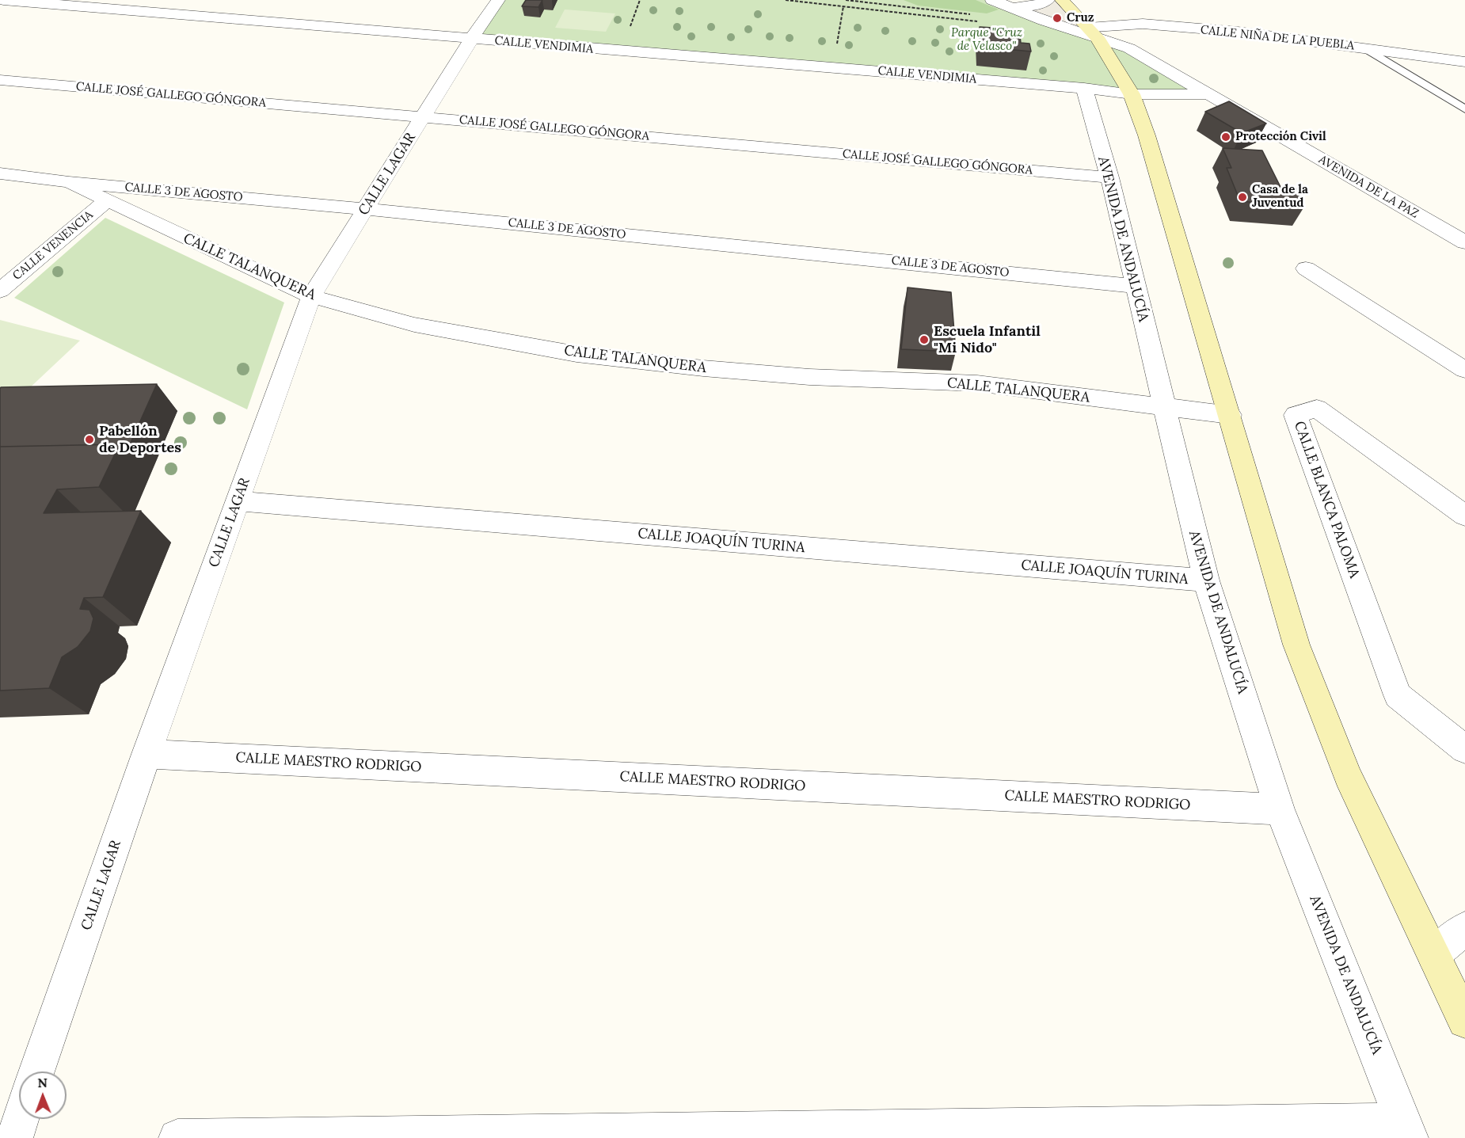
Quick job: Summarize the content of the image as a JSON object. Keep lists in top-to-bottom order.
{
  "streets": {
    "street": [
      "CALLE NIÑA DE LA PUEBLA",
      "CALLE VENDIMIA",
      "CALLE JOSÉ GALLEGO GÓNGORA",
      "CALLE LAGAR",
      "AVENIDA DE LA PAZ",
      "CALLE 3 DE AGOSTO",
      "AVENIDA DE ANDALUCÍA",
      "CALLE VENENCIA",
      "CALLE TALANQUERA",
      "CALLE BLANCA PALOMA",
      "CALLE JOAQUÍN TURINA",
      "CALLE MAESTRO RODRIGO"
    ]
  },
  "crossings": [
    ["CALLE NIÑA DE LA PUEBLA", "AVENIDA DE LA PAZ"],
    ["CALLE VENDIMIA", "CALLE LAGAR"],
    ["CALLE VENDIMIA", "AVENIDA DE ANDALUCÍA"],
    ["CALLE JOSÉ GALLEGO GÓNGORA", "CALLE LAGAR"],
    ["CALLE JOSÉ GALLEGO GÓNGORA", "AVENIDA DE ANDALUCÍA"],
    ["CALLE LAGAR", "CALLE 3 DE AGOSTO"],
    ["CALLE LAGAR", "CALLE TALANQUERA"],
    ["CALLE LAGAR", "CALLE JOAQUÍN TURINA"],
    ["CALLE LAGAR", "CALLE MAESTRO RODRIGO"],
    ["CALLE 3 DE AGOSTO", "AVENIDA DE ANDALUCÍA"],
    ["CALLE 3 DE AGOSTO", "CALLE TALANQUERA"],
    ["AVENIDA DE ANDALUCÍA", "CALLE TALANQUERA"],
    ["AVENIDA DE ANDALUCÍA", "CALLE JOAQUÍN TURINA"],
    ["AVENIDA DE ANDALUCÍA", "CALLE MAESTRO RODRIGO"],
    ["CALLE VENENCIA", "CALLE TALANQUERA"]
  ],
  "parks": ["Parque \"Cruz de Velasco\""],
  "places": [
    "Cruz",
    "Protección Civil",
    "Casa de la Juventud",
    "Escuela Infantil \"Mi Nido\"",
    "Pabellón de Deportes"
  ],
  "north": "top"
}
